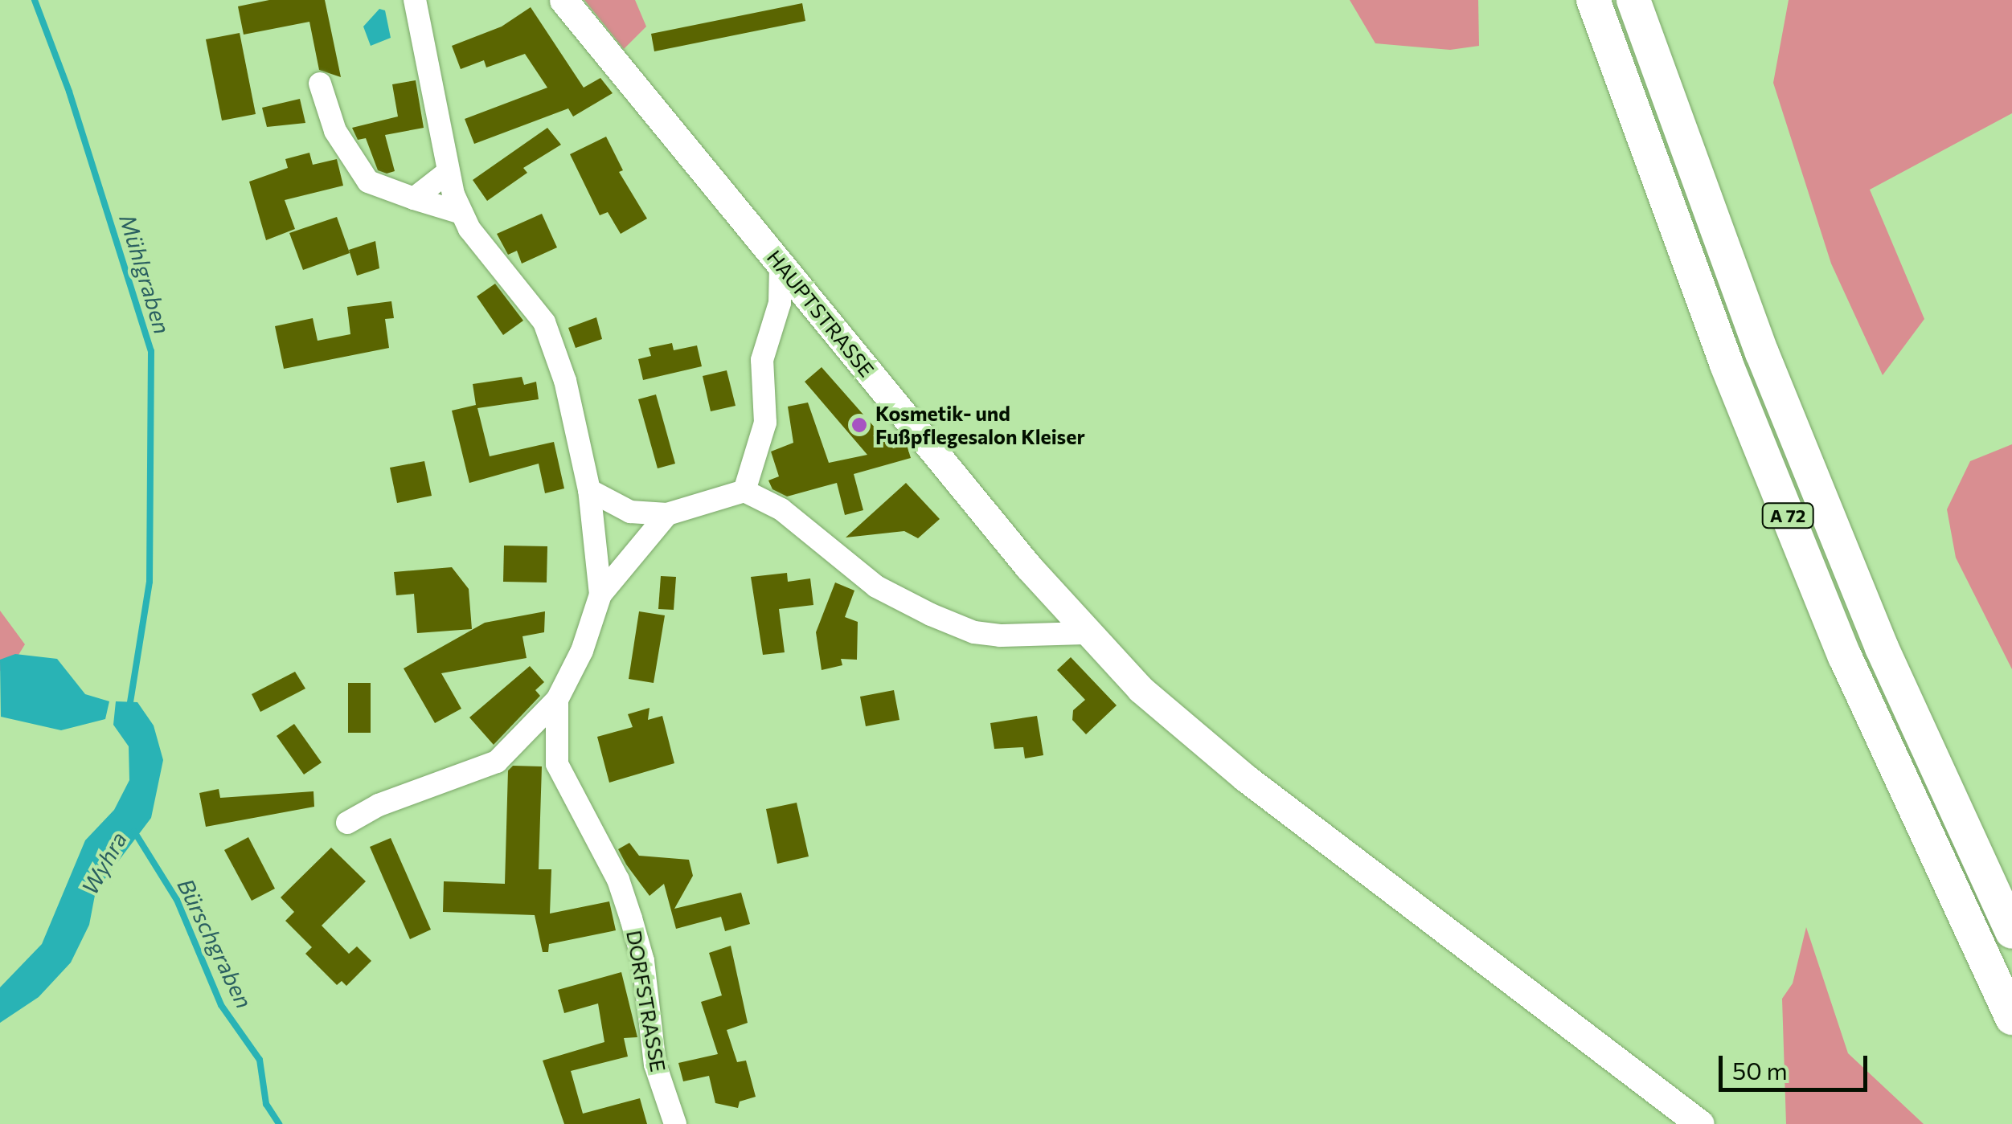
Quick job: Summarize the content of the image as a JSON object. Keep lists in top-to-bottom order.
{
  "streets": {
    "highway": ["A 72"],
    "main road": ["HAUPTSTRASSE"],
    "street": ["DORFSTRASSE"]
  },
  "water": ["Mühlgraben", "Wyhra", "Bürschgraben"],
  "places": ["Kosmetik- und Fußpflegesalon Kleiser"],
  "scale_bar": "50 m"
}
